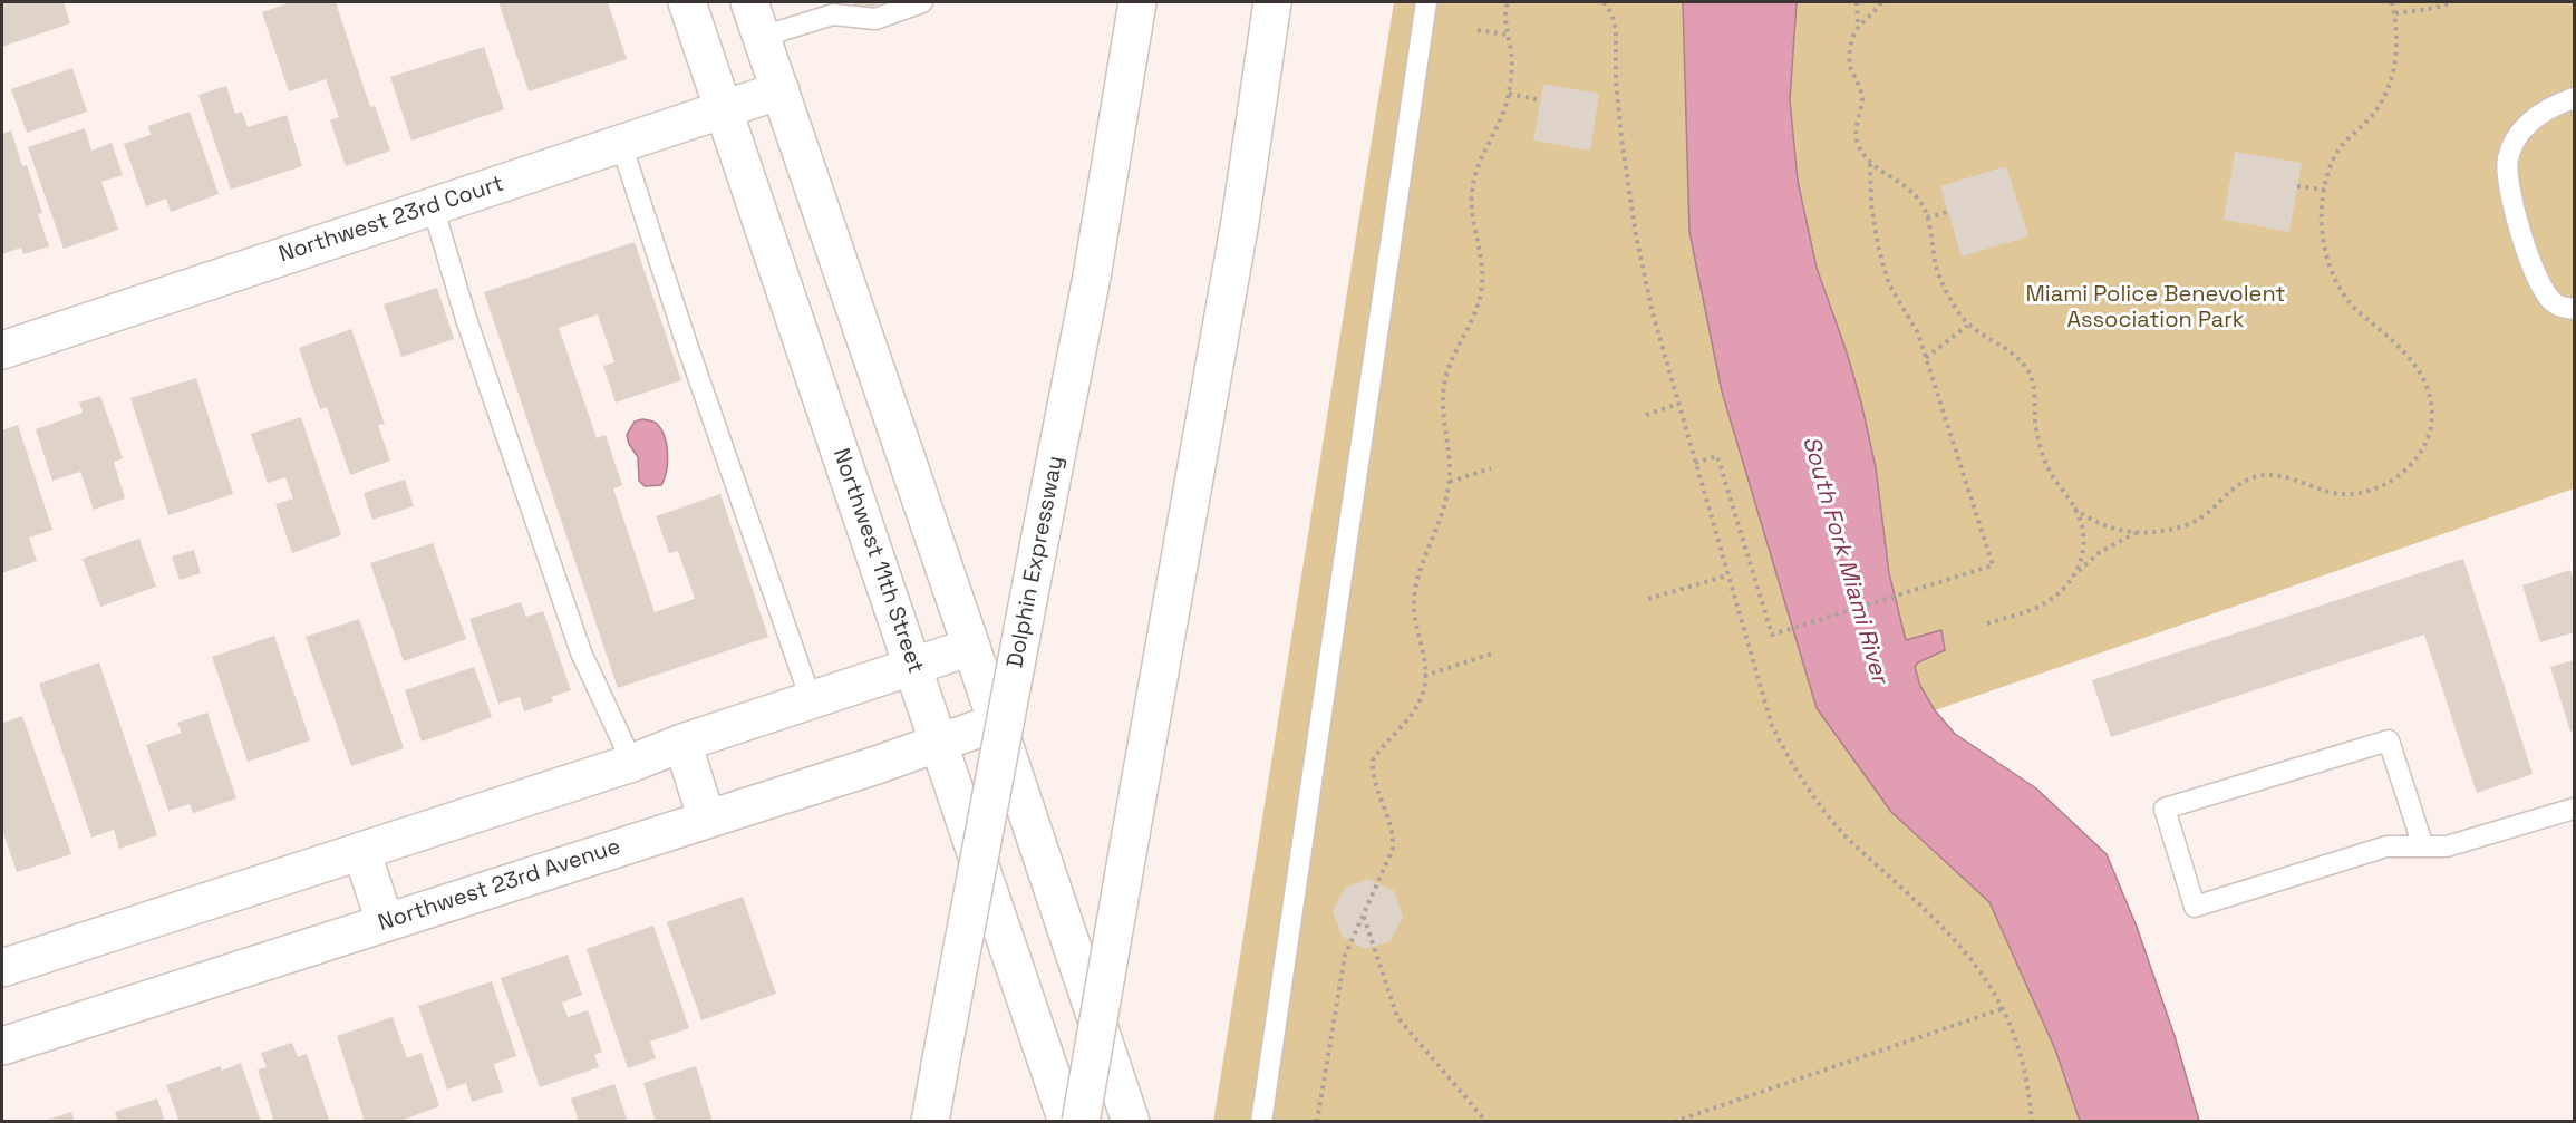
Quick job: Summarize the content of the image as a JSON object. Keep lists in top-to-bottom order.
{
  "streets": {
    "main road": [
      "Northwest 23rd Court",
      "Northwest 11th Street",
      "Dolphin Expressway",
      "Northwest 23rd Avenue"
    ]
  },
  "crossings": [
    ["Northwest 23rd Court", "Northwest 11th Street"],
    ["Northwest 11th Street", "Northwest 23rd Avenue"]
  ],
  "water": ["South Fork Miami River"],
  "parks": ["Miami Police Benevolent Association Park"]
}
